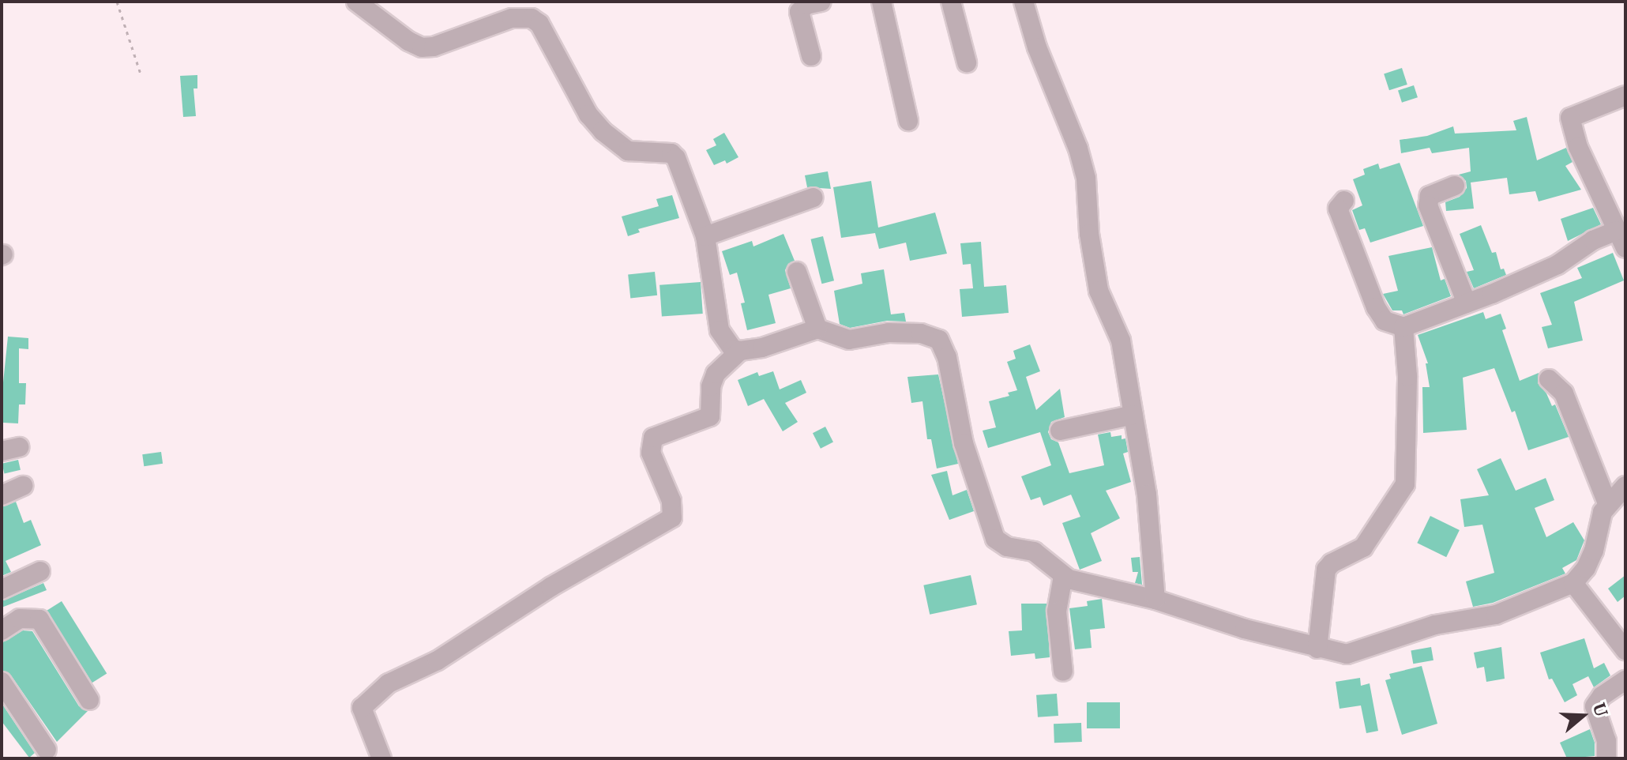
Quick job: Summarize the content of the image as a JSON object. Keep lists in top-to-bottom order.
{
  "north": "right"
}
